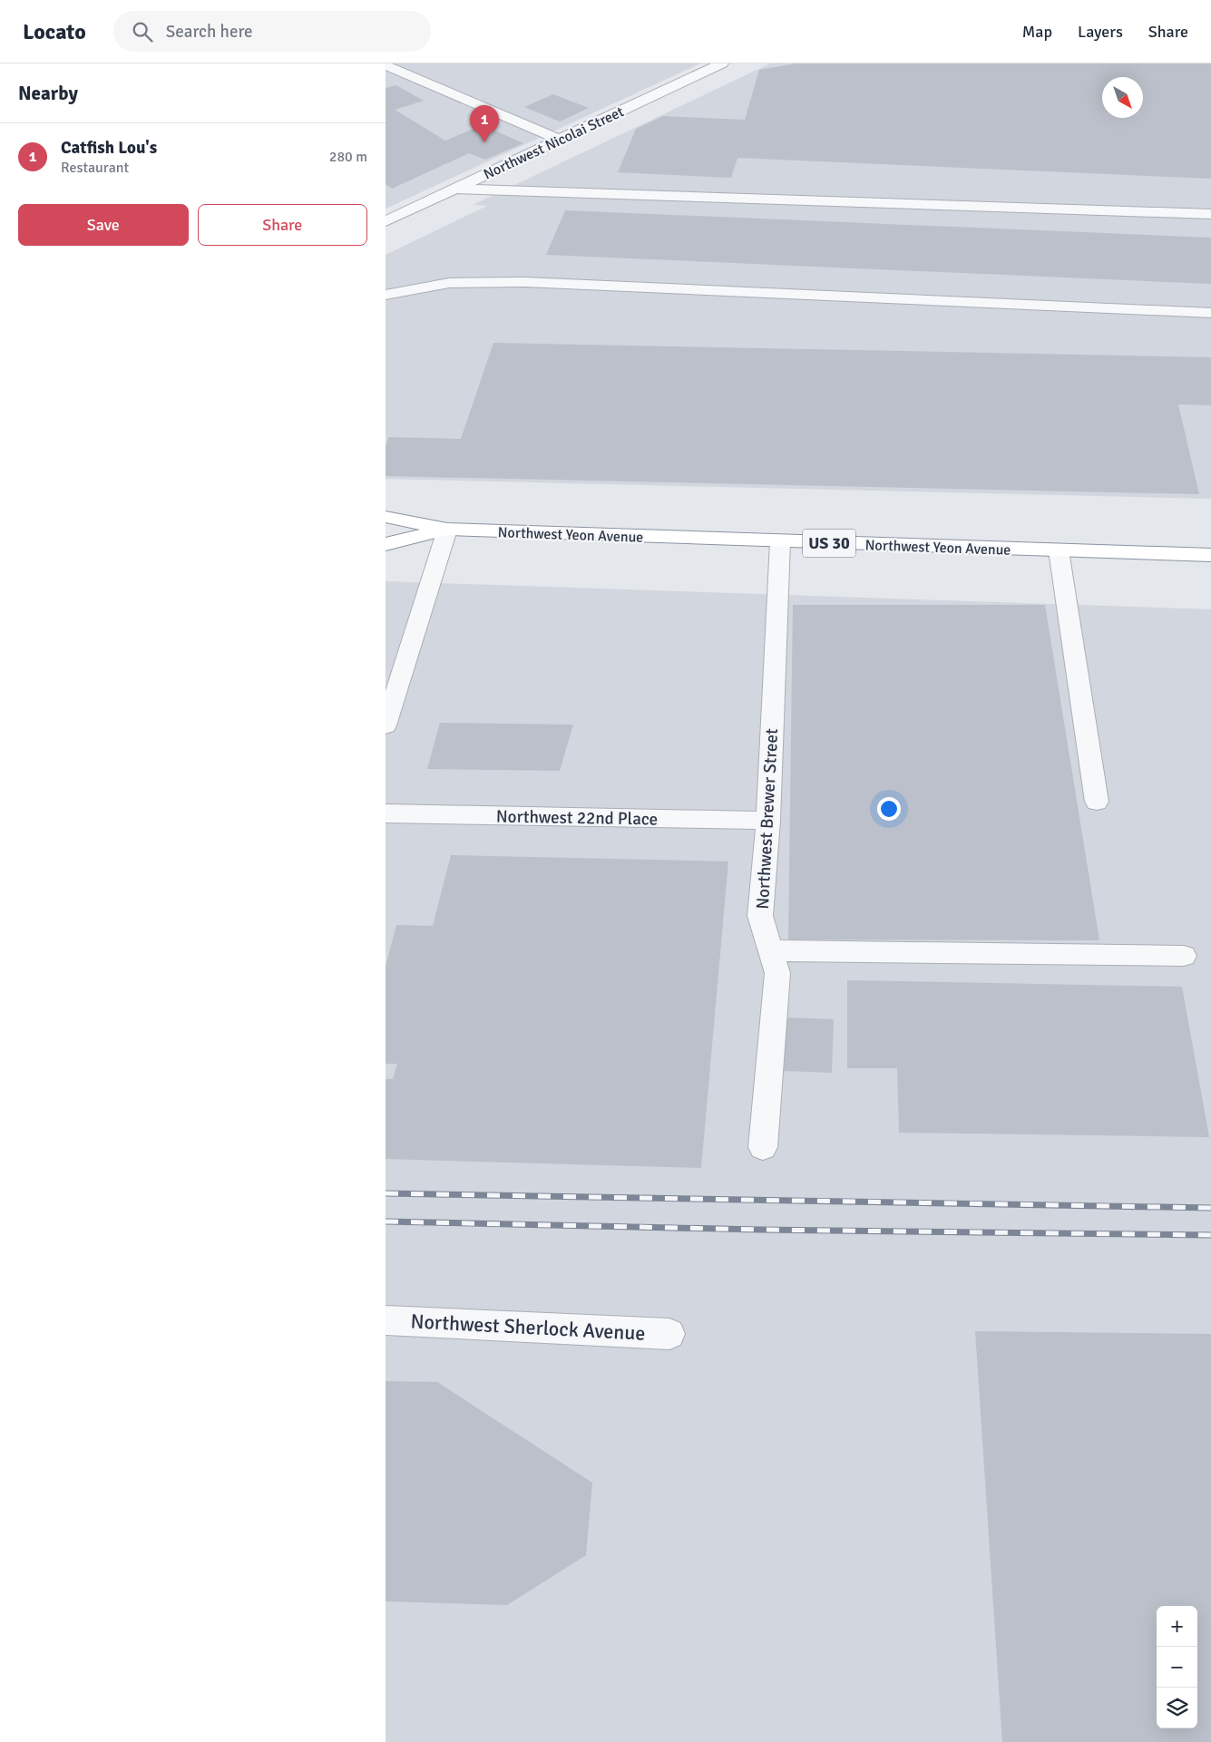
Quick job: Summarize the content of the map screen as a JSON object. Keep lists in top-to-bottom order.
{
  "streets": {
    "highway": ["Northwest Yeon Avenue", "US 30"],
    "street": [
      "Northwest Nicolai Street",
      "Northwest 22nd Place",
      "Northwest Brewer Street",
      "Northwest Sherlock Avenue"
    ]
  },
  "crossings": [
    ["Northwest Yeon Avenue", "Northwest Brewer Street"],
    ["Northwest 22nd Place", "Northwest Brewer Street"]
  ],
  "north": "bottom right",
  "page": {
    "header": "Locato",
    "search": "Search here",
    "nav": ["Map", "Layers", "Share"],
    "heading": "Nearby",
    "pins": "1",
    "list": [
      {
        "mark": "1",
        "name": "Catfish Lou's",
        "note": "Restaurant",
        "value": "280 m"
      }
    ],
    "buttons": ["Save", "Share"],
    "map_buttons": ["+", "−"]
  }
}
